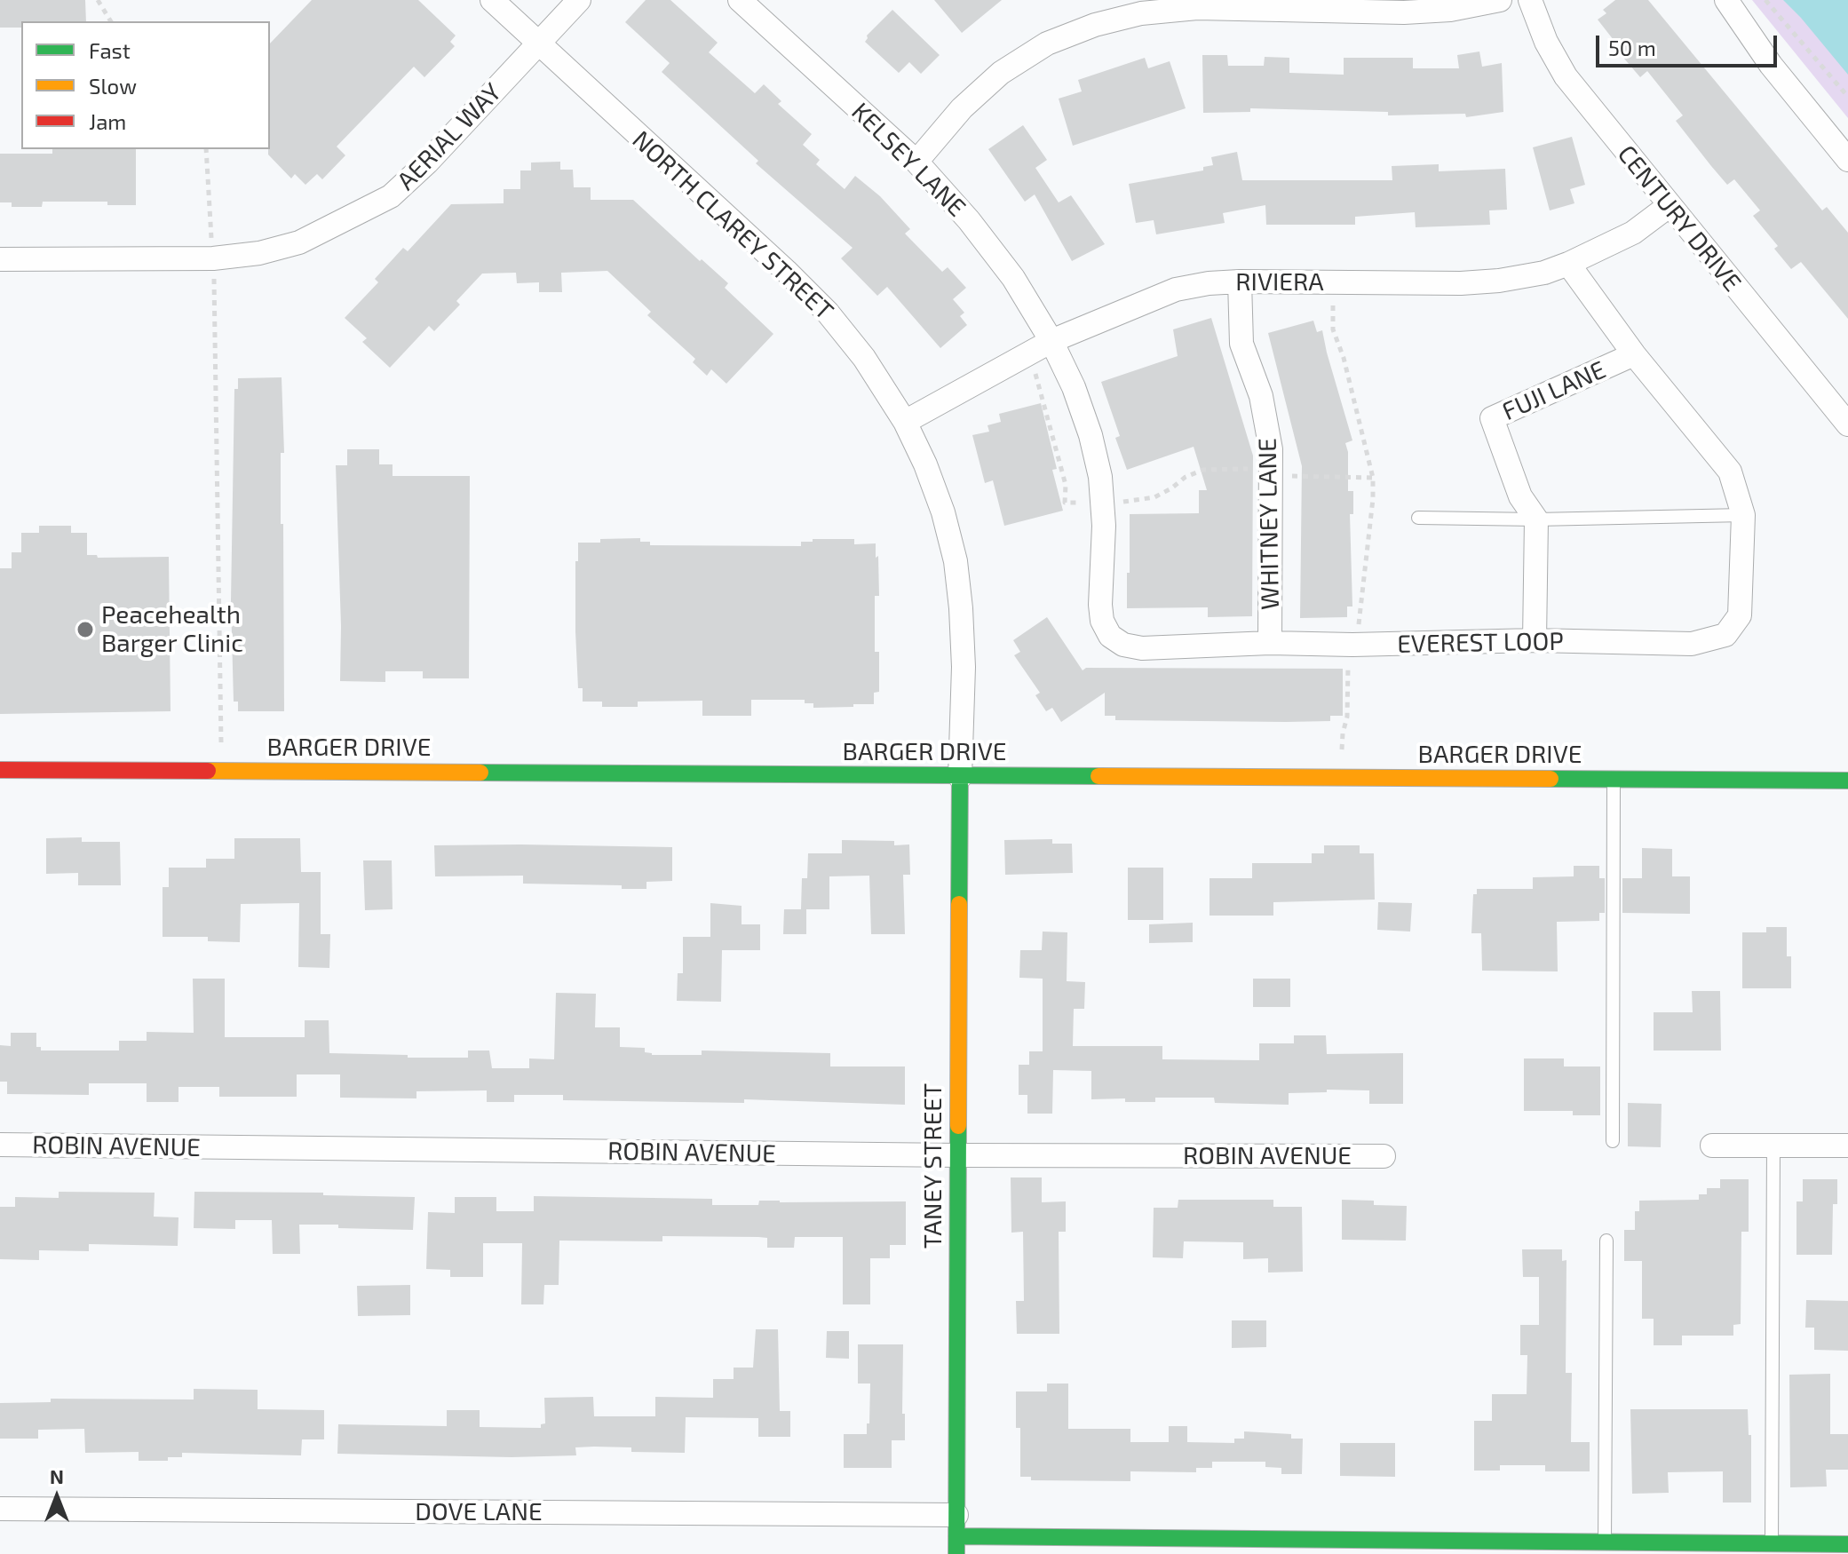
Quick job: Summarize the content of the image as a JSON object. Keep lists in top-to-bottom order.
{
  "streets": {
    "main road": ["BARGER DRIVE", "TANEY STREET", "DOVE LANE"],
    "street": [
      "AERIAL WAY",
      "KELSEY LANE",
      "CENTURY DRIVE",
      "NORTH CLAREY STREET",
      "RIVIERA",
      "FUJI LANE",
      "WHITNEY LANE",
      "EVEREST LOOP",
      "ROBIN AVENUE"
    ]
  },
  "crossings": [
    ["AERIAL WAY", "NORTH CLAREY STREET"],
    ["KELSEY LANE", "RIVIERA"],
    ["KELSEY LANE", "EVEREST LOOP"],
    ["CENTURY DRIVE", "RIVIERA"],
    ["NORTH CLAREY STREET", "RIVIERA"],
    ["NORTH CLAREY STREET", "BARGER DRIVE"],
    ["NORTH CLAREY STREET", "TANEY STREET"],
    ["RIVIERA", "WHITNEY LANE"],
    ["RIVIERA", "EVEREST LOOP"],
    ["FUJI LANE", "EVEREST LOOP"],
    ["WHITNEY LANE", "EVEREST LOOP"],
    ["BARGER DRIVE", "TANEY STREET"],
    ["ROBIN AVENUE", "TANEY STREET"],
    ["TANEY STREET", "DOVE LANE"]
  ],
  "places": ["Peacehealth Barger Clinic"],
  "legend": ["Fast", "Slow", "Jam"],
  "scale_bar": "50 m",
  "north": "top"
}
